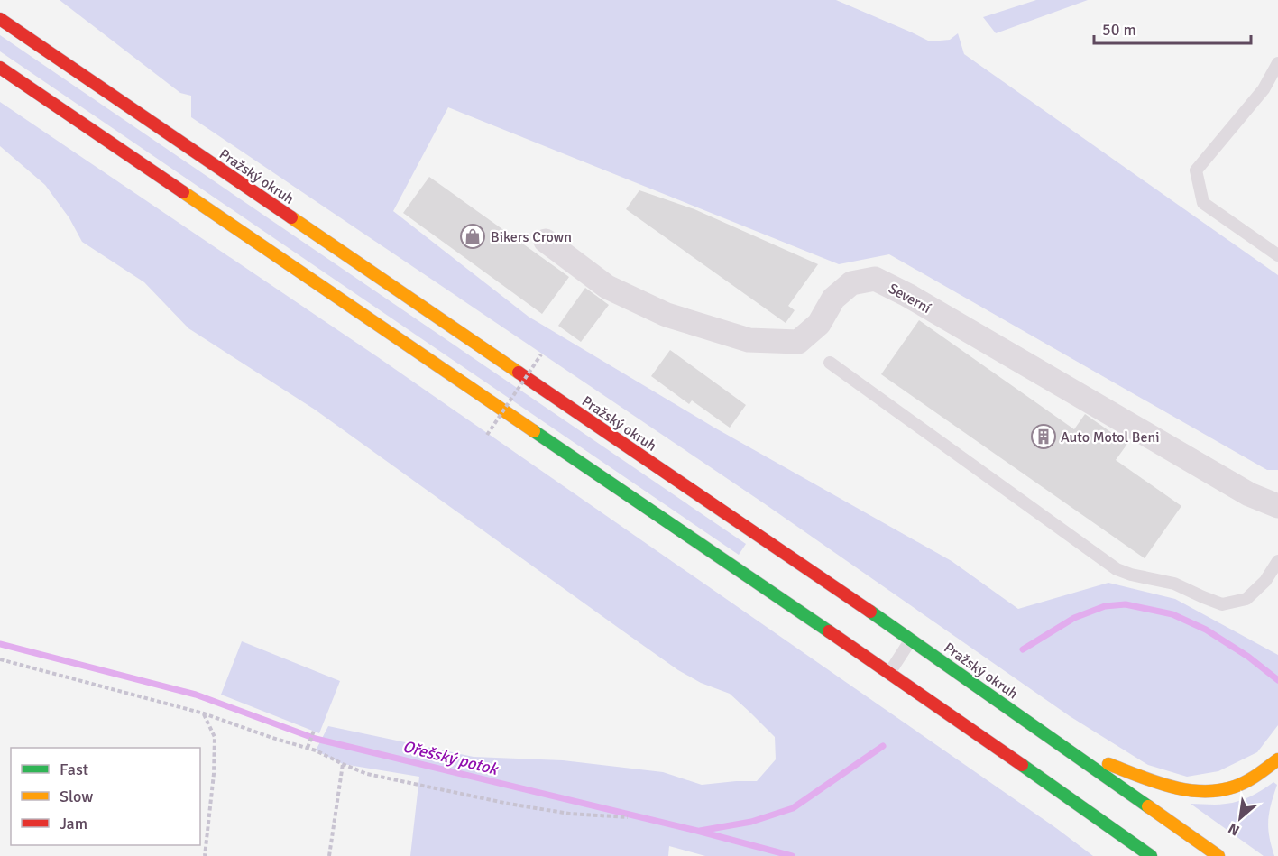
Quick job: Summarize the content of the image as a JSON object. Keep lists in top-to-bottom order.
{
  "streets": {
    "highway": ["Pražský okruh"],
    "street": ["Severní"]
  },
  "water": ["Ořešský potok"],
  "places": {
    "shop": ["Bikers Crown"],
    "building": ["Auto Motol Beni"]
  },
  "legend": ["Fast", "Slow", "Jam"],
  "scale_bar": "50 m",
  "north": "bottom left"
}
